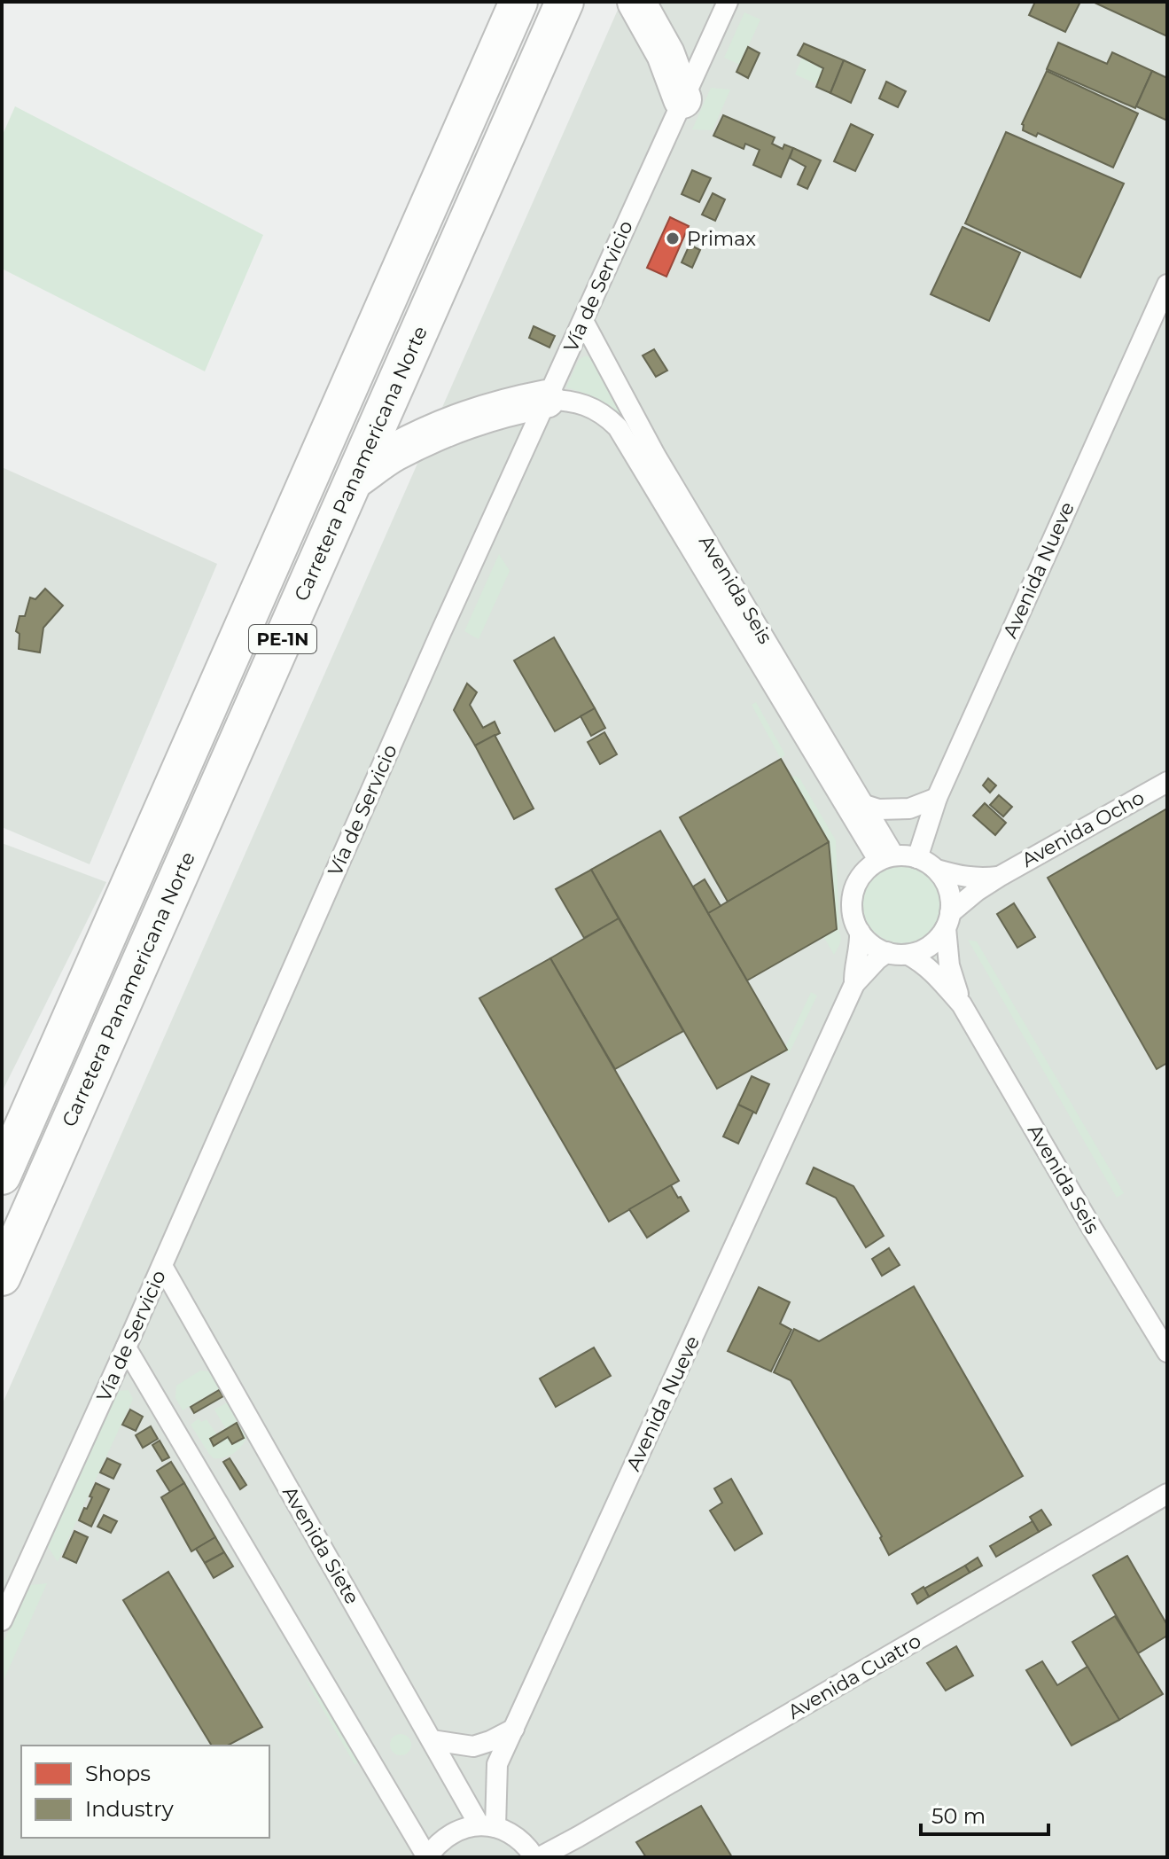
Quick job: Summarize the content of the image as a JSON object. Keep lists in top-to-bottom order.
{
  "streets": {
    "highway": ["Carretera Panamericana Norte", "PE-1N"],
    "street": [
      "Vía de Servicio",
      "Avenida Nueve",
      "Avenida Seis",
      "Avenida Ocho",
      "Avenida Siete",
      "Avenida Cuatro"
    ]
  },
  "crossings": [
    ["Vía de Servicio", "Avenida Seis"],
    ["Vía de Servicio", "Avenida Siete"],
    ["Avenida Nueve", "Avenida Seis"],
    ["Avenida Nueve", "Avenida Ocho"],
    ["Avenida Nueve", "Avenida Siete"],
    ["Avenida Seis", "Avenida Ocho"]
  ],
  "places": ["Primax"],
  "legend": ["Shops", "Industry"],
  "scale_bar": "50 m"
}
